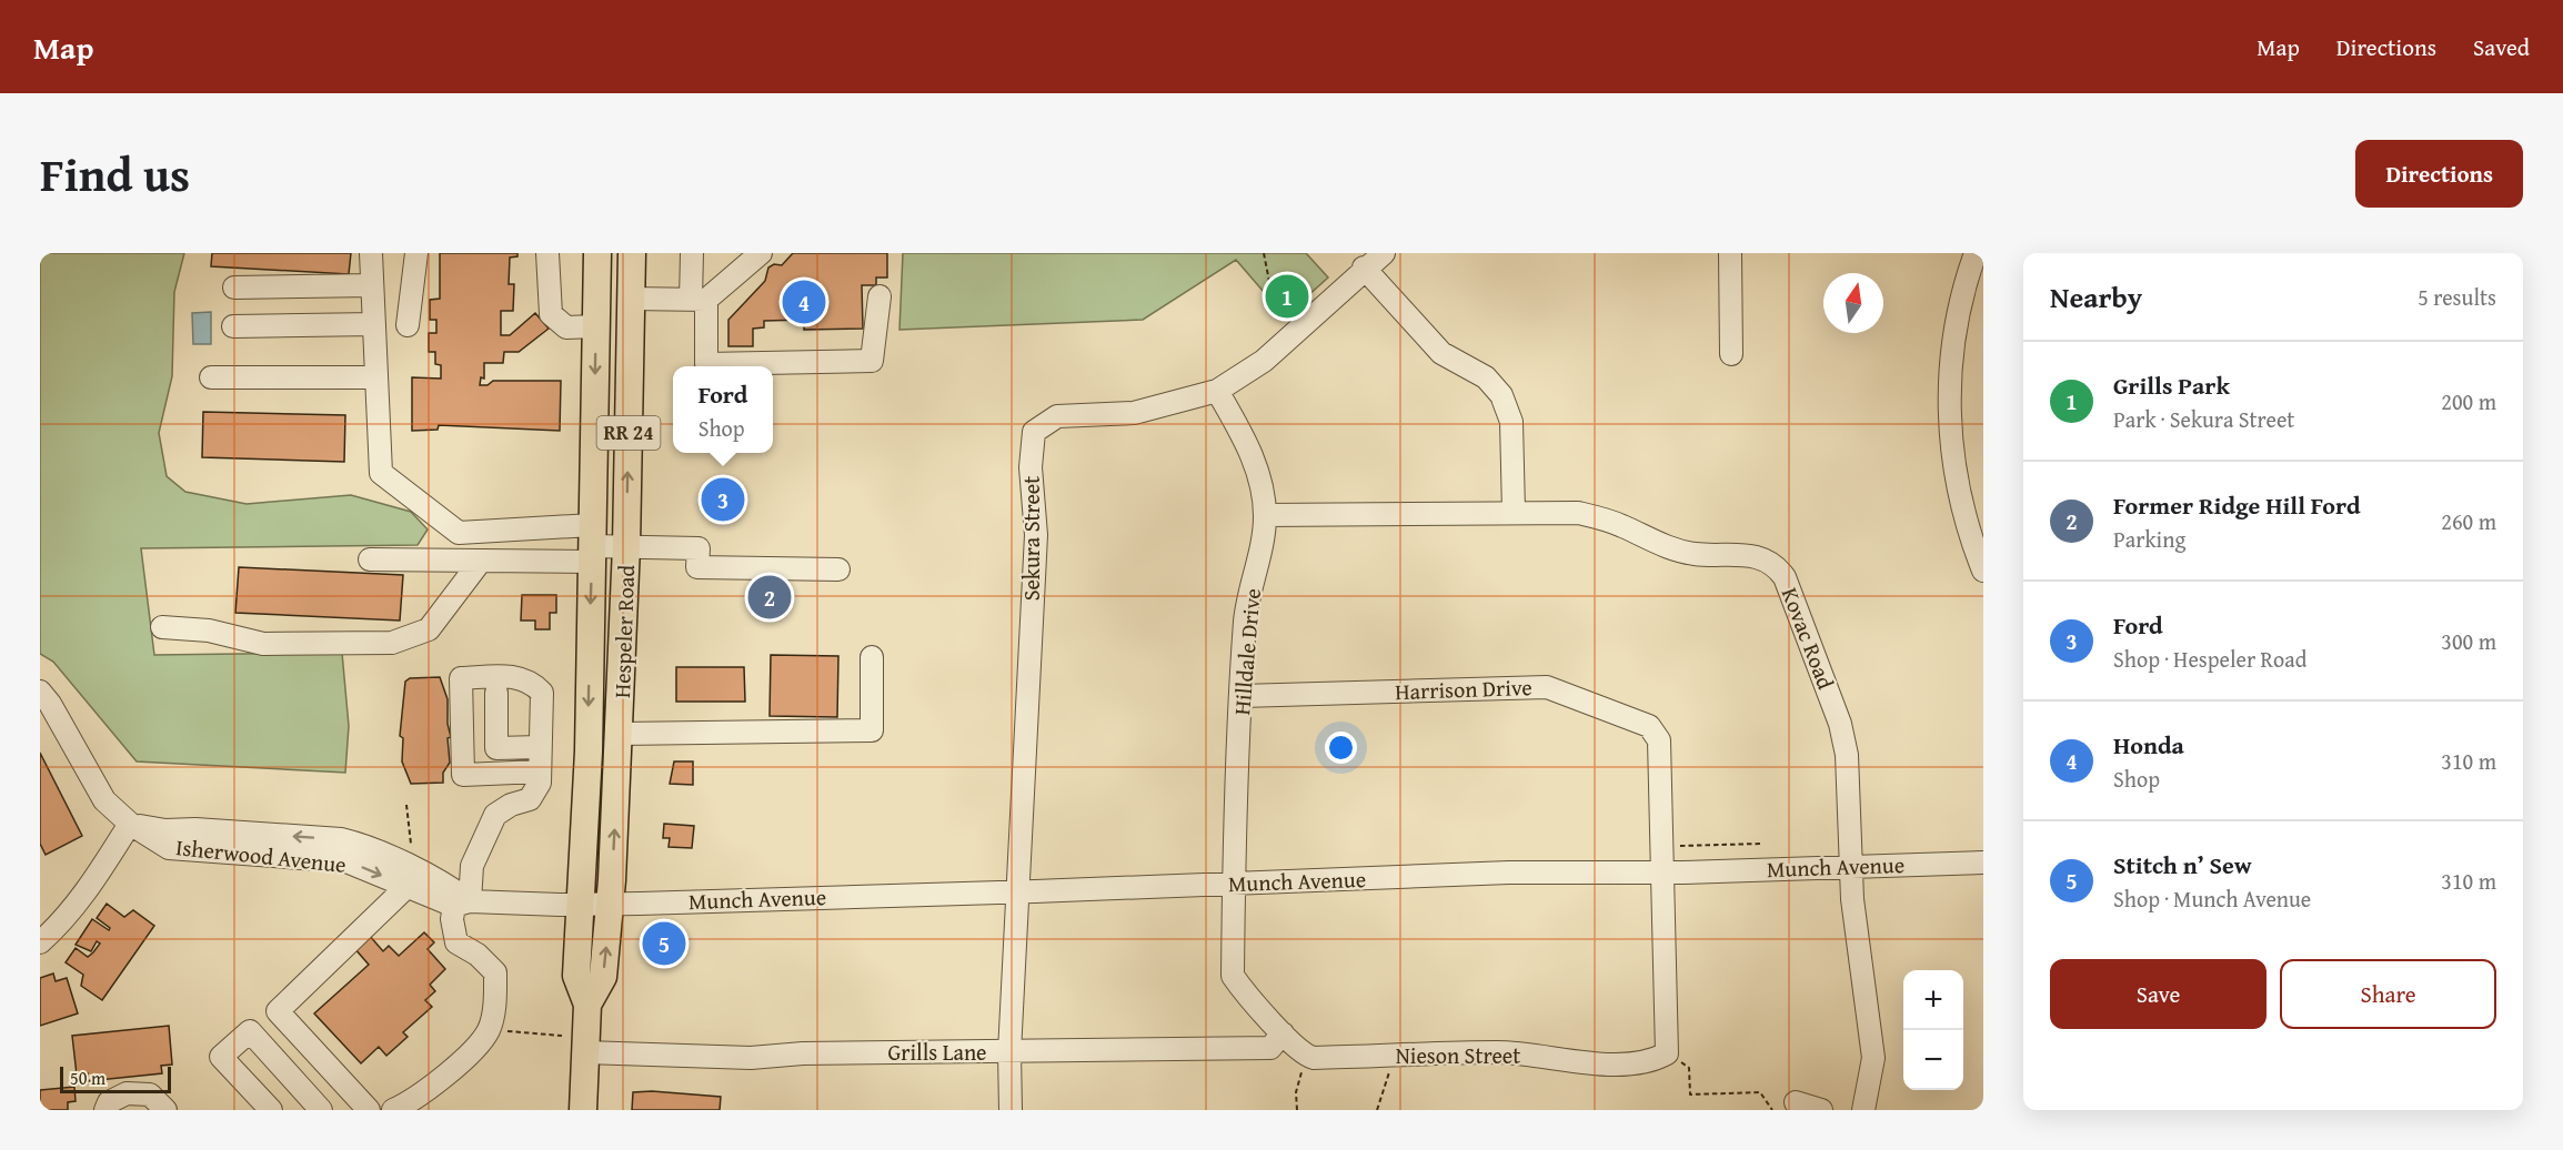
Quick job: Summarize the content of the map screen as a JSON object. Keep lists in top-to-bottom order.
{
  "streets": {
    "main road": ["RR 24", "Hespeler Road"],
    "street": [
      "Sekura Street",
      "Kovac Road",
      "Hilldale Drive",
      "Harrison Drive",
      "Isherwood Avenue",
      "Munch Avenue",
      "Grills Lane",
      "Nieson Street"
    ]
  },
  "crossings": [
    ["Sekura Street", "Hilldale Drive"],
    ["Sekura Street", "Munch Avenue"],
    ["Sekura Street", "Grills Lane"],
    ["Hespeler Road", "Isherwood Avenue"],
    ["Hespeler Road", "Munch Avenue"],
    ["Hespeler Road", "Grills Lane"],
    ["Kovac Road", "Hilldale Drive"],
    ["Kovac Road", "Munch Avenue"],
    ["Hilldale Drive", "Harrison Drive"],
    ["Hilldale Drive", "Munch Avenue"],
    ["Harrison Drive", "Munch Avenue"],
    ["Isherwood Avenue", "Munch Avenue"]
  ],
  "scale_bar": "50 m",
  "north": "top",
  "page": {
    "header": "Map",
    "nav": ["Map", "Directions", "Saved"],
    "title": "Find us",
    "buttons": [
      "Directions",
      ["Save", "Share"]
    ],
    "heading": ["Nearby", "5 results"],
    "pins": [
      "1",
      "4",
      "3",
      "2",
      "5"
    ],
    "list": [
      {
        "mark": "1",
        "name": "Grills Park",
        "note": "Park · Sekura Street",
        "value": "200 m"
      },
      {
        "mark": "2",
        "name": "Former Ridge Hill Ford",
        "note": "Parking",
        "value": "260 m"
      },
      {
        "mark": "3",
        "name": "Ford",
        "note": "Shop · Hespeler Road",
        "value": "300 m"
      },
      {
        "mark": "4",
        "name": "Honda",
        "note": "Shop",
        "value": "310 m"
      },
      {
        "mark": "5",
        "name": "Stitch n’ Sew",
        "note": "Shop · Munch Avenue",
        "value": "310 m"
      }
    ],
    "popup": ["Ford", "Shop"],
    "map_buttons": ["+", "−"],
    "scale": "50 m"
  }
}
